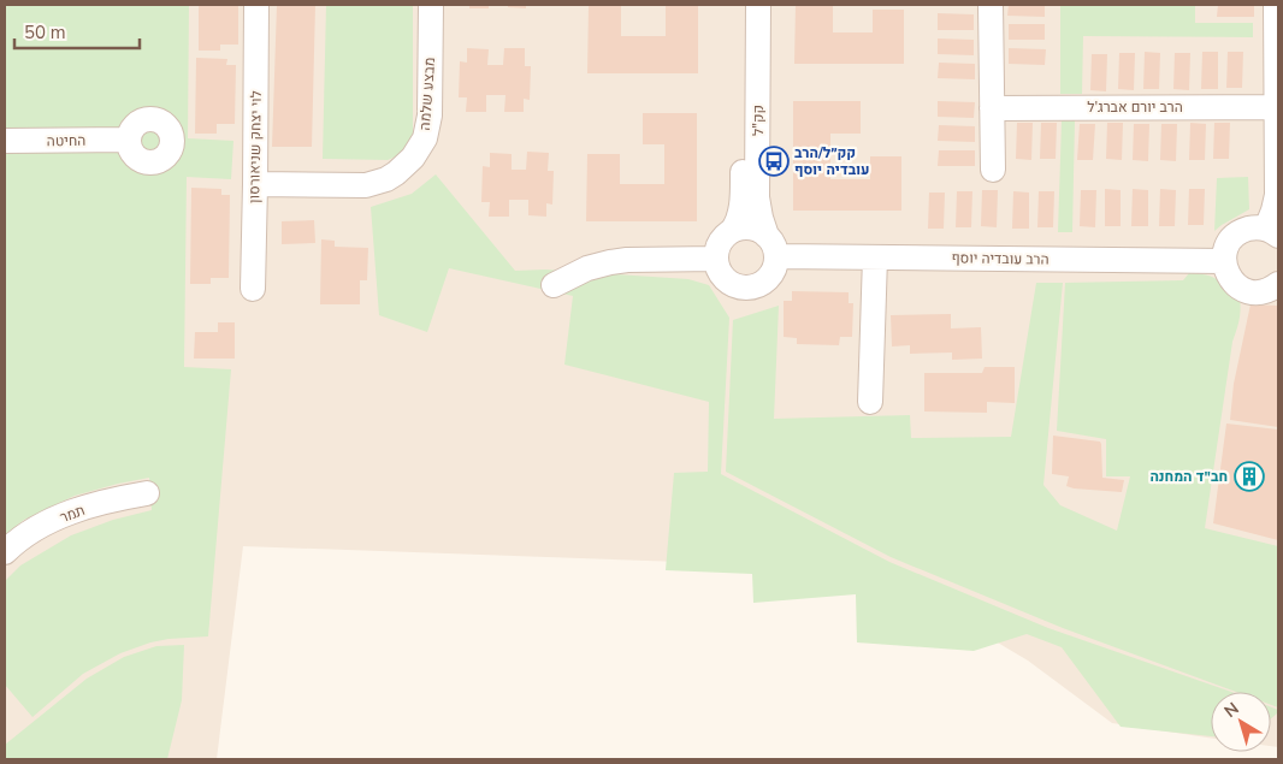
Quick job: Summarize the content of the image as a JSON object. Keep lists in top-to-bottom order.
{
  "streets": {
    "street": [
      "מבצע שלמה",
      "הרב יורם אברג'ל",
      "קק\"ל",
      "החיטה",
      "לוי יצחק שניאורסון",
      "הרב עובדיה יוסף",
      "תמר"
    ]
  },
  "crossings": [
    ["מבצע שלמה", "לוי יצחק שניאורסון"],
    ["קק\"ל", "הרב עובדיה יוסף"]
  ],
  "places": {
    "bus stop": ["קק״ל/הרב עובדיה יוסף"],
    "building": ["חב\"ד המחנה"]
  },
  "scale_bar": "50 m",
  "north": "top left"
}
